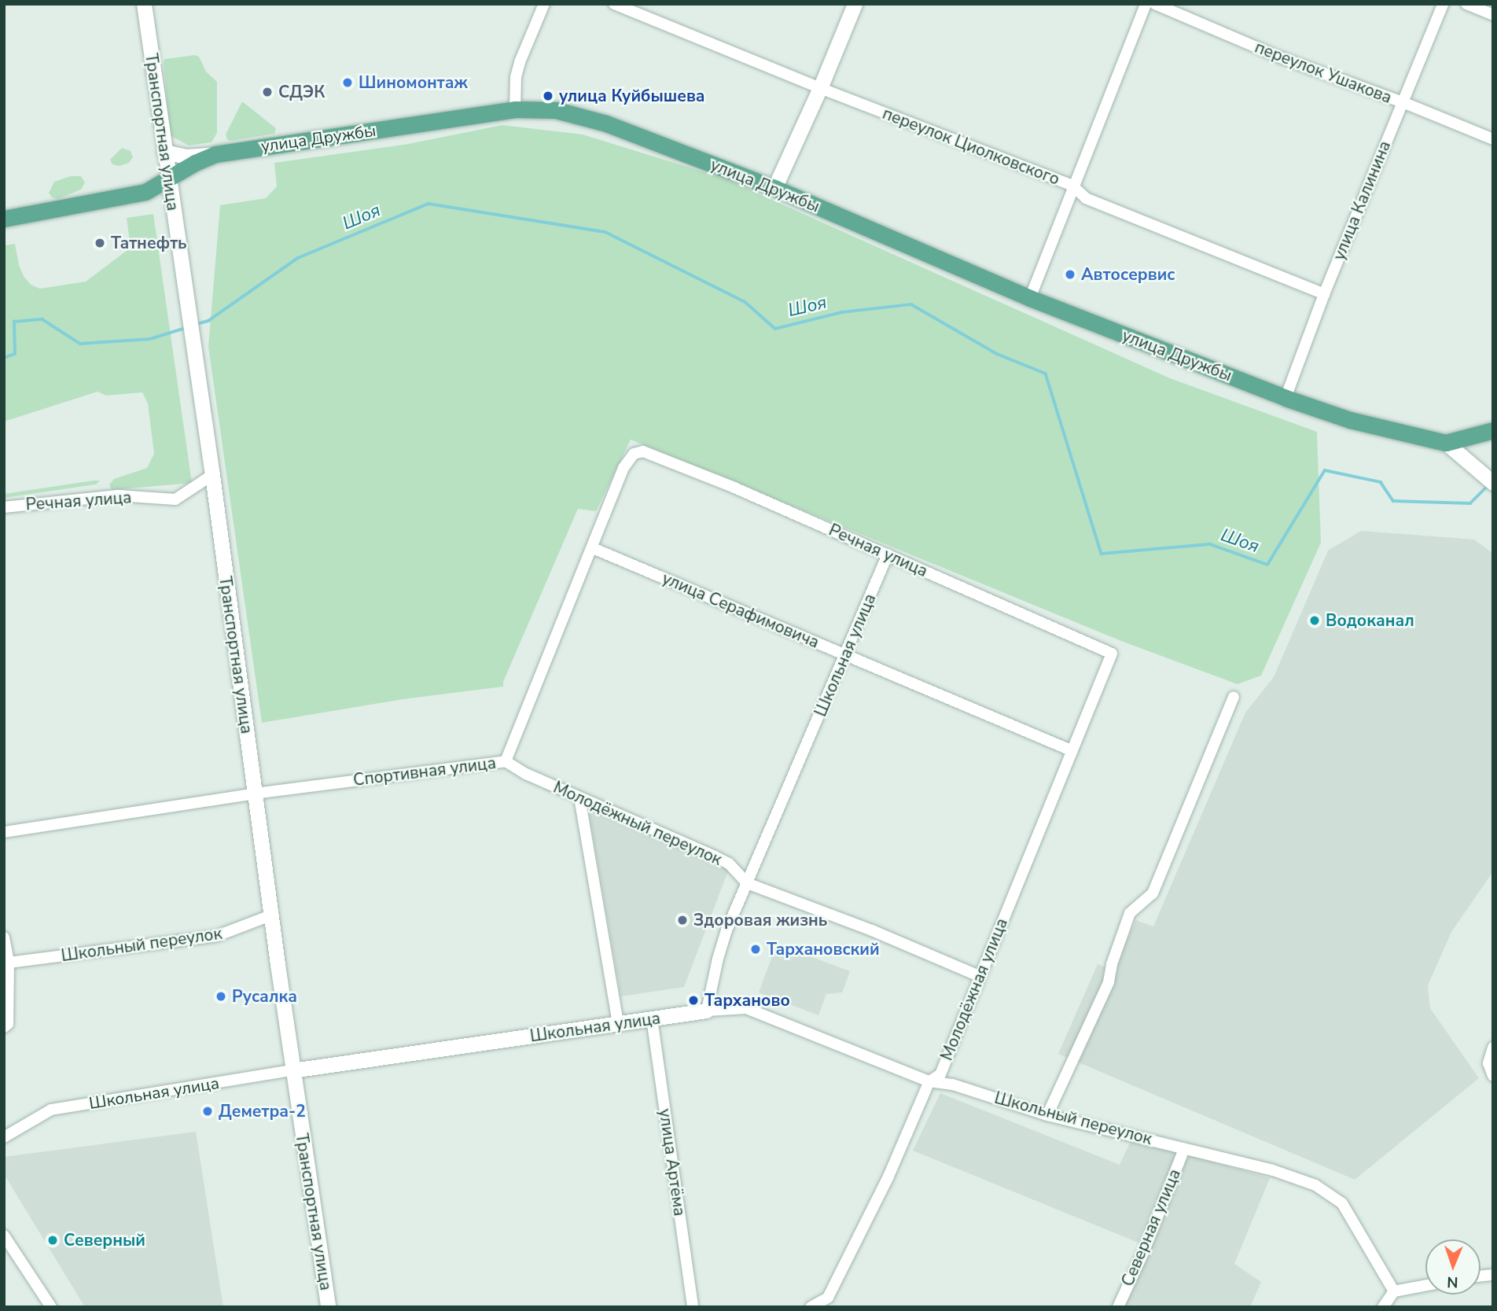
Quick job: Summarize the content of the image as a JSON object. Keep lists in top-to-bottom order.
{
  "streets": {
    "main road": ["улица Дружбы"],
    "street": [
      "переулок Ушакова",
      "Транспортная улица",
      "переулок Циолковского",
      "улица Калинина",
      "Речная улица",
      "улица Серафимовича",
      "Школьная улица",
      "Спортивная улица",
      "Молодёжный переулок",
      "Школьный переулок",
      "Молодёжная улица",
      "улица Артёма",
      "Северная улица"
    ]
  },
  "crossings": [
    ["переулок Ушакова", "улица Калинина"],
    ["Транспортная улица", "улица Дружбы"],
    ["Транспортная улица", "Речная улица"],
    ["Транспортная улица", "Школьная улица"],
    ["Транспортная улица", "Спортивная улица"],
    ["Транспортная улица", "Школьный переулок"],
    ["улица Дружбы", "улица Калинина"],
    ["переулок Циолковского", "улица Калинина"],
    ["Речная улица", "Школьная улица"],
    ["Речная улица", "Спортивная улица"],
    ["Речная улица", "Молодёжная улица"],
    ["улица Серафимовича", "Школьная улица"],
    ["улица Серафимовича", "Спортивная улица"],
    ["улица Серафимовича", "Молодёжная улица"],
    ["Школьная улица", "Молодёжный переулок"],
    ["Школьная улица", "Школьный переулок"],
    ["Школьная улица", "улица Артёма"],
    ["Спортивная улица", "Молодёжный переулок"],
    ["Молодёжный переулок", "Молодёжная улица"],
    ["Школьный переулок", "Молодёжная улица"],
    ["Школьный переулок", "Северная улица"]
  ],
  "water": ["Шоя"],
  "places": [
    "Шиномонтаж",
    "СДЭК",
    "улица Куйбышева",
    "Татнефть",
    "Автосервис",
    "Водоканал",
    "Здоровая жизнь",
    "Тархановский",
    "Русалка",
    "Тарханово",
    "Деметра-2",
    "Северный"
  ],
  "north": "bottom"
}
